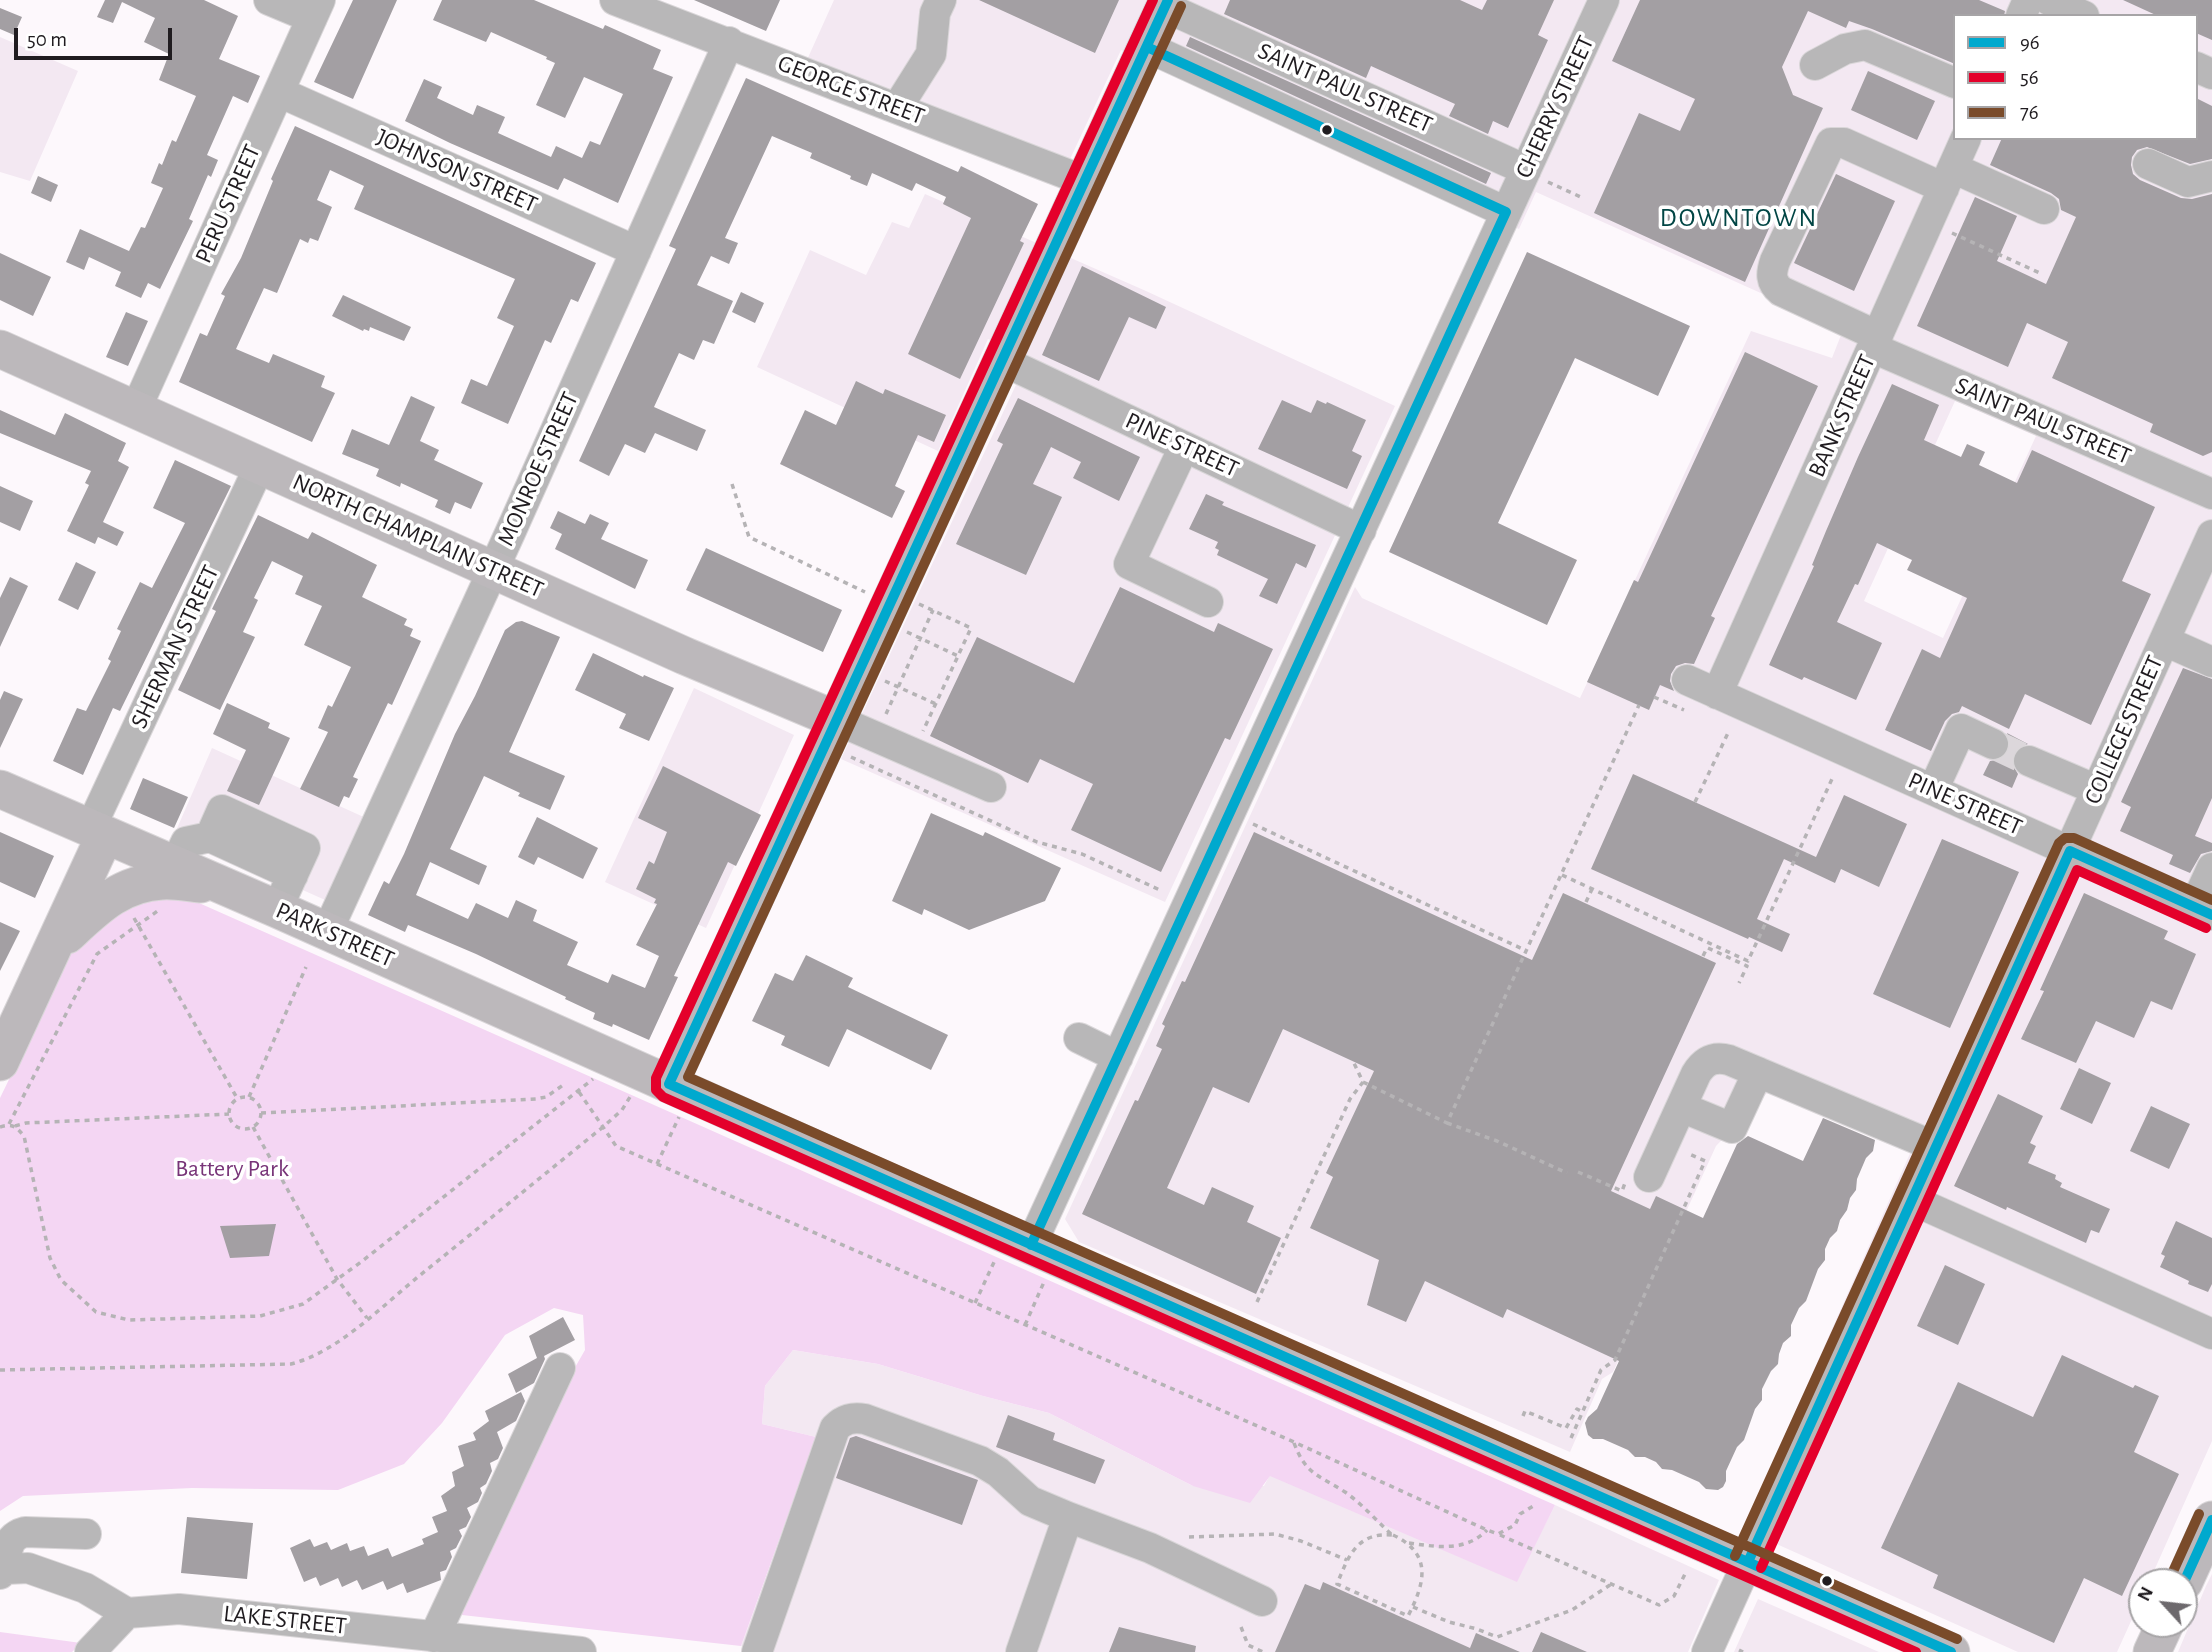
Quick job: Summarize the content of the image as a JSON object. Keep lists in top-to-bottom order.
{
  "streets": {
    "main road": ["NORTH CHAMPLAIN STREET", "SHERMAN STREET", "PARK STREET"],
    "street": [
      "SAINT PAUL STREET",
      "GEORGE STREET",
      "CHERRY STREET",
      "JOHNSON STREET",
      "PERU STREET",
      "BANK STREET",
      "PINE STREET",
      "MONROE STREET",
      "COLLEGE STREET",
      "LAKE STREET"
    ]
  },
  "crossings": [
    ["SAINT PAUL STREET", "CHERRY STREET"],
    ["SAINT PAUL STREET", "BANK STREET"],
    ["GEORGE STREET", "MONROE STREET"],
    ["CHERRY STREET", "PINE STREET"],
    ["CHERRY STREET", "PARK STREET"],
    ["JOHNSON STREET", "PERU STREET"],
    ["JOHNSON STREET", "MONROE STREET"],
    ["PERU STREET", "NORTH CHAMPLAIN STREET"],
    ["BANK STREET", "PINE STREET"],
    ["PINE STREET", "COLLEGE STREET"],
    ["MONROE STREET", "NORTH CHAMPLAIN STREET"],
    ["MONROE STREET", "PARK STREET"],
    ["NORTH CHAMPLAIN STREET", "SHERMAN STREET"],
    ["SHERMAN STREET", "PARK STREET"],
    ["COLLEGE STREET", "PARK STREET"]
  ],
  "districts": ["DOWNTOWN"],
  "parks": ["Battery Park"],
  "lines": ["transit line 96", "transit line 56", "transit line 76"],
  "legend": ["96", "56", "76"],
  "scale_bar": "50 m",
  "north": "top left"
}
